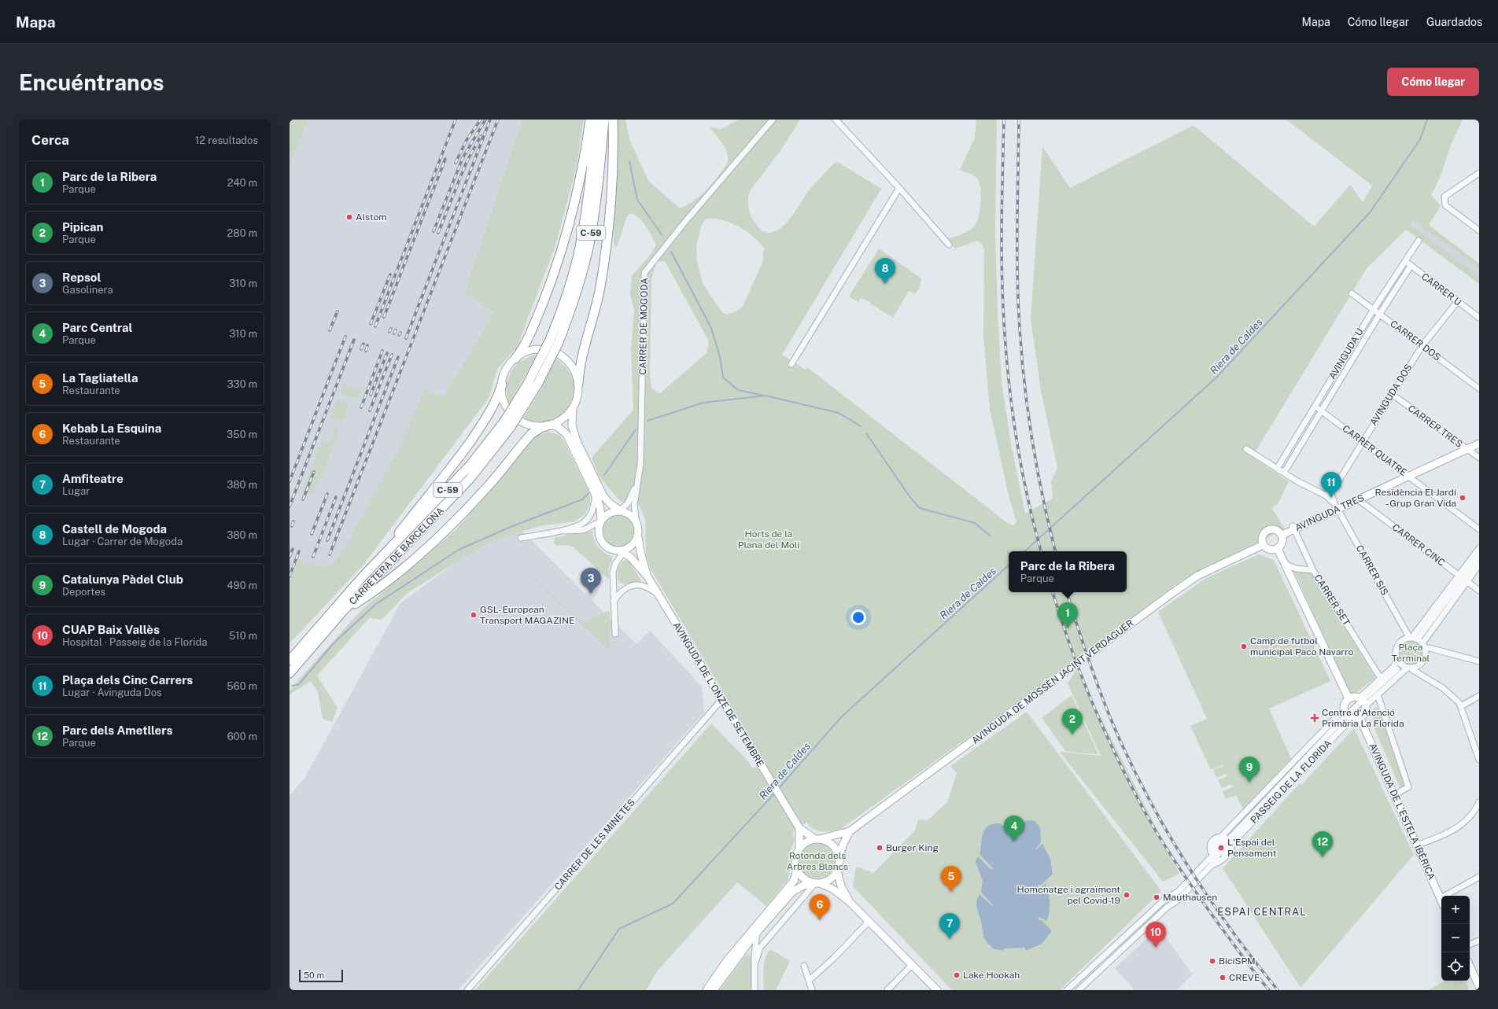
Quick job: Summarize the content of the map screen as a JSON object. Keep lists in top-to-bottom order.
{
  "streets": {
    "highway": ["C-59", "CARRETERA DE BARCELONA"],
    "main road": [
      "AVINGUDA TRES",
      "AVINGUDA DE MOSSÈN JACINT VERDAGUER",
      "AVINGUDA DE L'ONZE DE SETEMBRE",
      "AVINGUDA DE L'ESTELA IBÈRICA"
    ],
    "street": [
      "CARRER U",
      "CARRER DE MOGODA",
      "CARRER DOS",
      "AVINGUDA U",
      "AVINGUDA DOS",
      "CARRER TRES",
      "CARRER QUATRE",
      "CARRER CINC",
      "CARRER SIS",
      "CARRER SET",
      "PASSEIG DE LA FLORIDA",
      "CARRER DE LES MINETES"
    ]
  },
  "crossings": [
    ["CARRER U", "AVINGUDA U"],
    ["CARRER U", "AVINGUDA DOS"],
    ["CARRER DE MOGODA", "AVINGUDA DE L'ONZE DE SETEMBRE"],
    ["CARRER DOS", "AVINGUDA U"],
    ["CARRER DOS", "AVINGUDA DOS"],
    ["AVINGUDA U", "CARRER QUATRE"],
    ["AVINGUDA DOS", "CARRER TRES"],
    ["AVINGUDA DOS", "CARRER QUATRE"],
    ["CARRER TRES", "AVINGUDA TRES"],
    ["CARRER QUATRE", "AVINGUDA TRES"],
    ["AVINGUDA TRES", "CARRER CINC"],
    ["AVINGUDA TRES", "CARRER SIS"],
    ["AVINGUDA TRES", "CARRER SET"],
    ["AVINGUDA TRES", "AVINGUDA DE MOSSÈN JACINT VERDAGUER"],
    ["AVINGUDA DE MOSSÈN JACINT VERDAGUER", "AVINGUDA DE L'ONZE DE SETEMBRE"],
    ["AVINGUDA DE L'ONZE DE SETEMBRE", "CARRER DE LES MINETES"],
    ["PASSEIG DE LA FLORIDA", "AVINGUDA DE L'ESTELA IBÈRICA"]
  ],
  "districts": ["ESPAI CENTRAL"],
  "water": ["Riera de Caldes"],
  "parks": ["Horts de la Plana del Molí", "Plaça Terminal", "Rotonda dels Arbres Blancs"],
  "places": {
    "other": [
      "Alstom",
      "Residència El Jardí - Grup Gran Vida",
      "GSL- European Transport MAGAZINE",
      "Camp de futbol municipal Paco Navarro",
      "Burger King",
      "L'Espai del Pensament",
      "Homenatge i agraïment pel Covid-19",
      "Mauthausen",
      "BiciSPM",
      "Lake Hookah",
      "CREVE"
    ],
    "health": ["Centre d'Atenció Primària La Florida"]
  },
  "scale_bar": "50 m",
  "page": {
    "header": "Mapa",
    "nav": ["Mapa", "Cómo llegar", "Guardados"],
    "buttons": "Cómo llegar",
    "title": "Encuéntranos",
    "heading": ["Cerca", "12 resultados"],
    "list": [
      {
        "mark": "1",
        "name": "Parc de la Ribera",
        "note": "Parque",
        "value": "240 m"
      },
      {
        "mark": "2",
        "name": "Pipican",
        "note": "Parque",
        "value": "280 m"
      },
      {
        "mark": "3",
        "name": "Repsol",
        "note": "Gasolinera",
        "value": "310 m"
      },
      {
        "mark": "4",
        "name": "Parc Central",
        "note": "Parque",
        "value": "310 m"
      },
      {
        "mark": "5",
        "name": "La Tagliatella",
        "note": "Restaurante",
        "value": "330 m"
      },
      {
        "mark": "6",
        "name": "Kebab La Esquina",
        "note": "Restaurante",
        "value": "350 m"
      },
      {
        "mark": "7",
        "name": "Amfiteatre",
        "note": "Lugar",
        "value": "380 m"
      },
      {
        "mark": "8",
        "name": "Castell de Mogoda",
        "note": "Lugar · Carrer de Mogoda",
        "value": "380 m"
      },
      {
        "mark": "9",
        "name": "Catalunya Pàdel Club",
        "note": "Deportes",
        "value": "490 m"
      },
      {
        "mark": "10",
        "name": "CUAP Baix Vallès",
        "note": "Hospital · Passeig de la Florida",
        "value": "510 m"
      },
      {
        "mark": "11",
        "name": "Plaça dels Cinc Carrers",
        "note": "Lugar · Avinguda Dos",
        "value": "560 m"
      },
      {
        "mark": "12",
        "name": "Parc dels Ametllers",
        "note": "Parque",
        "value": "600 m"
      }
    ],
    "pins": [
      "8",
      "11",
      "3",
      "1",
      "2",
      "9",
      "4",
      "12",
      "5",
      "6",
      "7",
      "10"
    ],
    "popup": ["Parc de la Ribera", "Parque"],
    "map_buttons": ["+", "−"],
    "scale": "50 m"
  }
}
